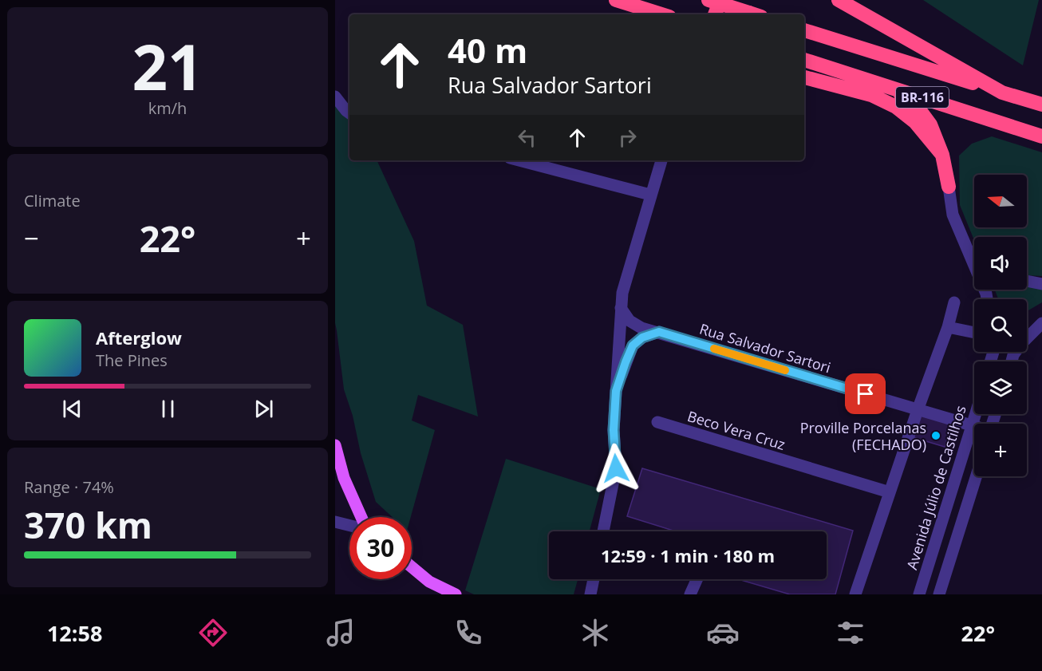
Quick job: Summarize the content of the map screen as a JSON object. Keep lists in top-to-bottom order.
{
  "streets": {
    "highway": ["BR-116"],
    "street": ["Rua Salvador Sartori", "Beco Vera Cruz", "Avenida Júlio de Castilhos"]
  },
  "crossings": [
    ["Rua Salvador Sartori", "Avenida Júlio de Castilhos"]
  ],
  "places": ["Proville Porcelanas (FECHADO)"],
  "north": "left",
  "page": {
    "tile": [
      ["21", "km/h"],
      "Climate",
      ["Range · 74%", "370 km"]
    ],
    "turn": ["40 m", "Rua Salvador Sartori"],
    "map_buttons": "+",
    "heat": ["−", "22°", "+"],
    "song": ["Afterglow", "The Pines"],
    "limit": "30",
    "trip": "12:59 · 1 min · 180 m",
    "tabs": ["12:58", "22°"]
  }
}
